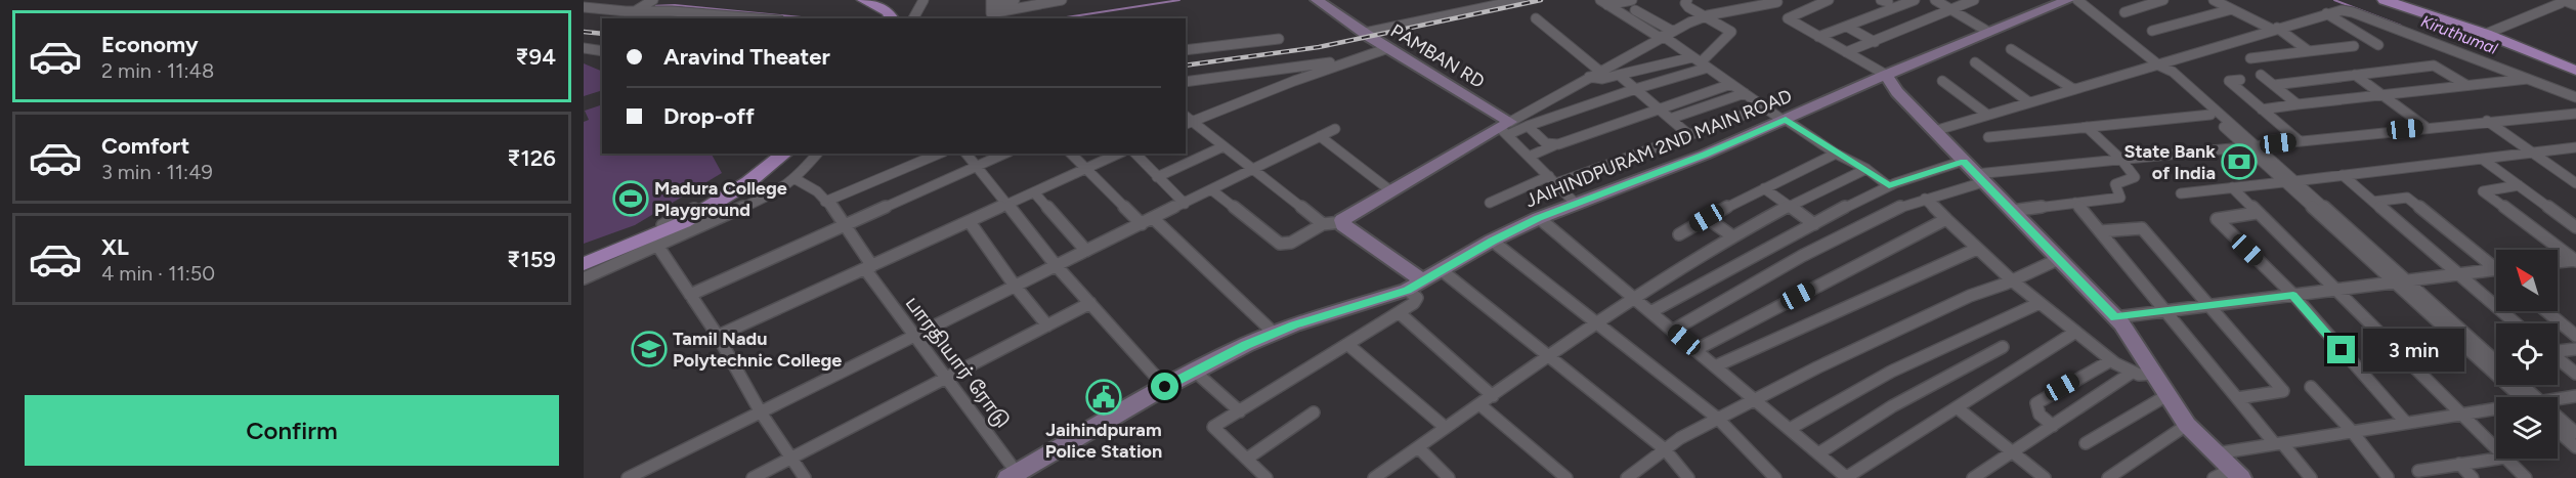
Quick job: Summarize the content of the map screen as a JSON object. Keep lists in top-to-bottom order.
{
  "streets": {
    "street": ["PAMBAN RD", "JAIHINDPURAM 2ND MAIN ROAD", "பாரதியார் ரோடு"]
  },
  "crossings": [
    ["JAIHINDPURAM 2ND MAIN ROAD", "பாரதியார் ரோடு"]
  ],
  "water": ["Kiruthumal"],
  "places": {
    "bank": ["State Bank of India"],
    "sports": ["Madura College Playground"],
    "school or university": ["Tamil Nadu Polytechnic College"],
    "public building": ["Jaihindpuram Police Station"]
  },
  "north": "top left",
  "page": {
    "list": [
      {
        "name": "Economy",
        "note": "2 min · 11:48",
        "value": "₹94"
      },
      {
        "name": "Comfort",
        "note": "3 min · 11:49",
        "value": "₹126"
      },
      {
        "name": "XL",
        "note": "4 min · 11:50",
        "value": "₹159"
      }
    ],
    "banner": ["Aravind Theater", "Drop-off"],
    "bubble": "3 min",
    "buttons": "Confirm"
  }
}
